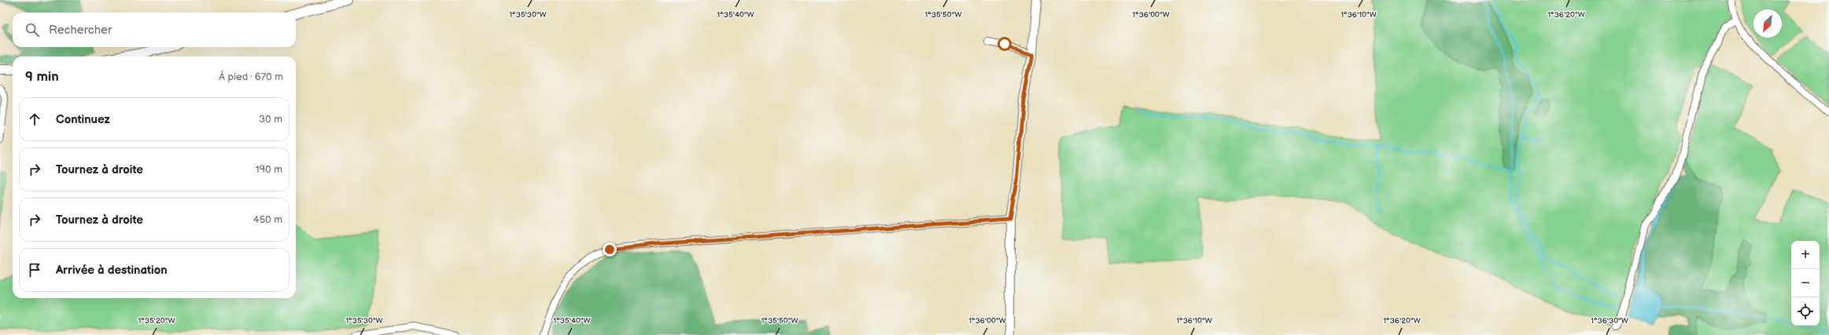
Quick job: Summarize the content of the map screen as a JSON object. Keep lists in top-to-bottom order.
{
  "north": "bottom left",
  "page": {
    "search": "Rechercher",
    "heading": ["9 min", "À pied · 670 m"],
    "list": [
      ["Continuez", "30 m"],
      ["Tournez à droite", "190 m"],
      ["Tournez à droite", "450 m"],
      "Arrivée à destination"
    ],
    "map_buttons": ["+", "−"]
  },
  "coordinates": [
    "1°35'30\"W",
    "1°35'40\"W",
    "1°35'50\"W",
    "1°36'00\"W",
    "1°36'10\"W",
    "1°36'20\"W",
    "1°35'20\"W",
    "1°36'30\"W"
  ]
}
